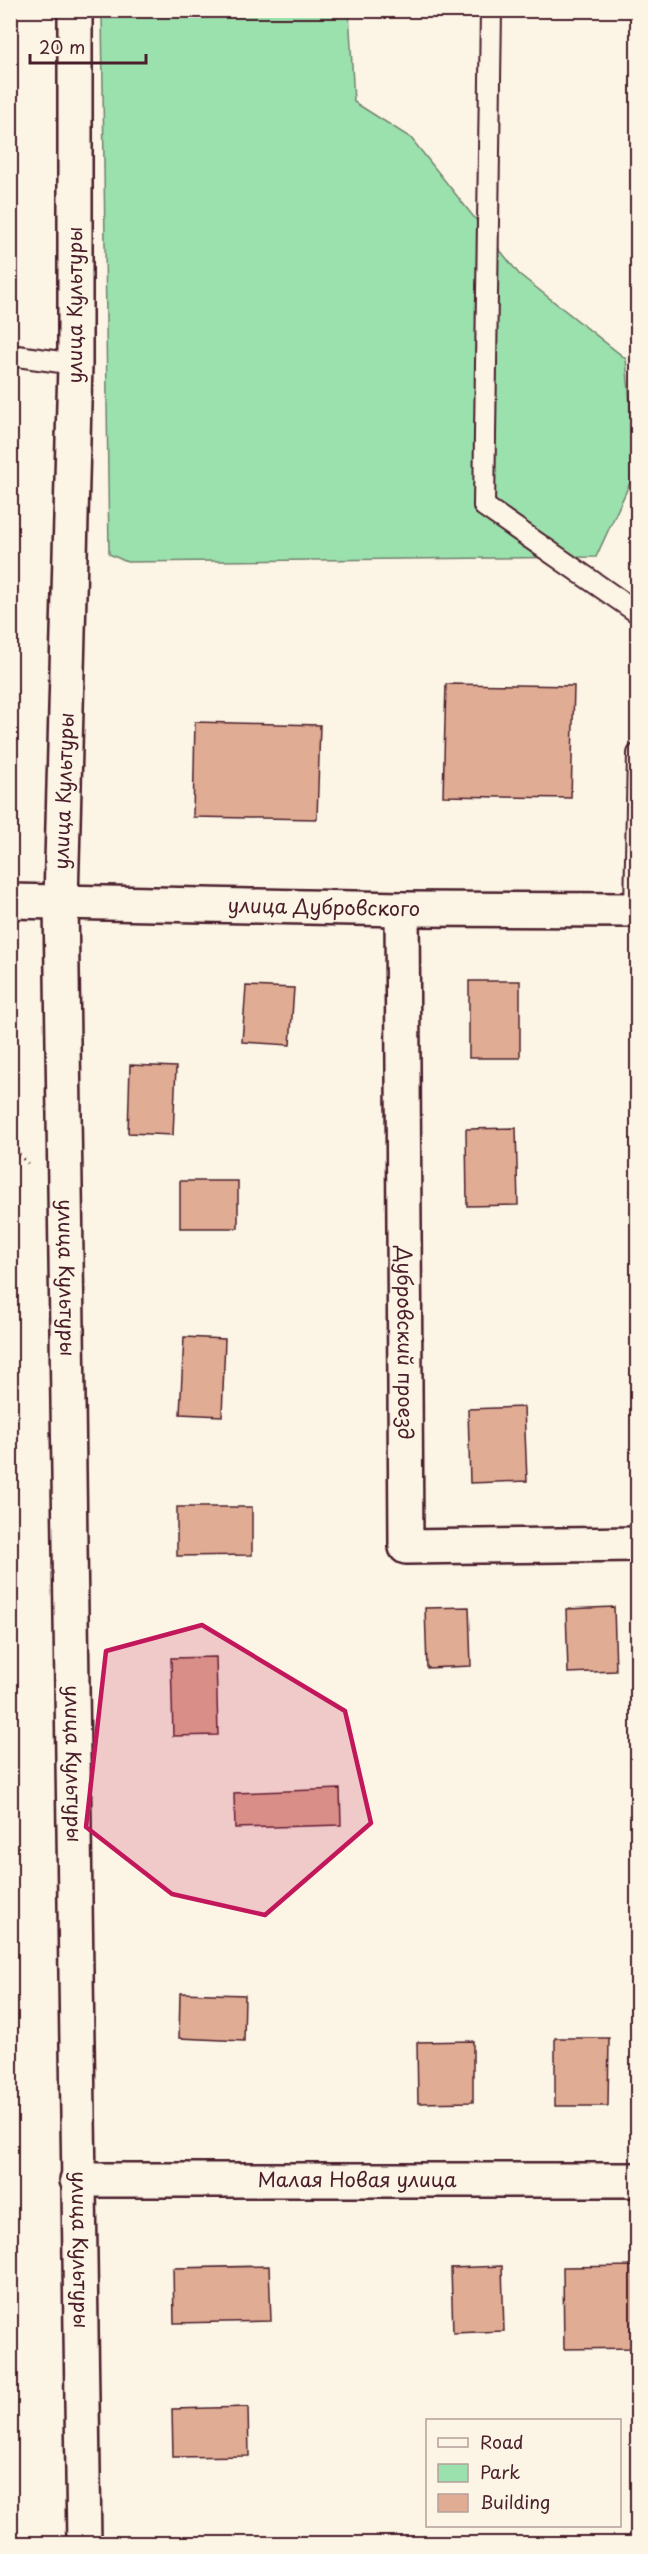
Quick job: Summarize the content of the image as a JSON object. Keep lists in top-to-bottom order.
{
  "streets": {
    "street": [
      "улица Культуры",
      "улица Дубровского",
      "Дубровский проезд",
      "Малая Новая улица"
    ]
  },
  "crossings": [
    ["улица Культуры", "улица Дубровского"],
    ["улица Культуры", "Малая Новая улица"],
    ["улица Дубровского", "Дубровский проезд"]
  ],
  "legend": ["Road", "Park", "Building"],
  "scale_bar": "20 m"
}
